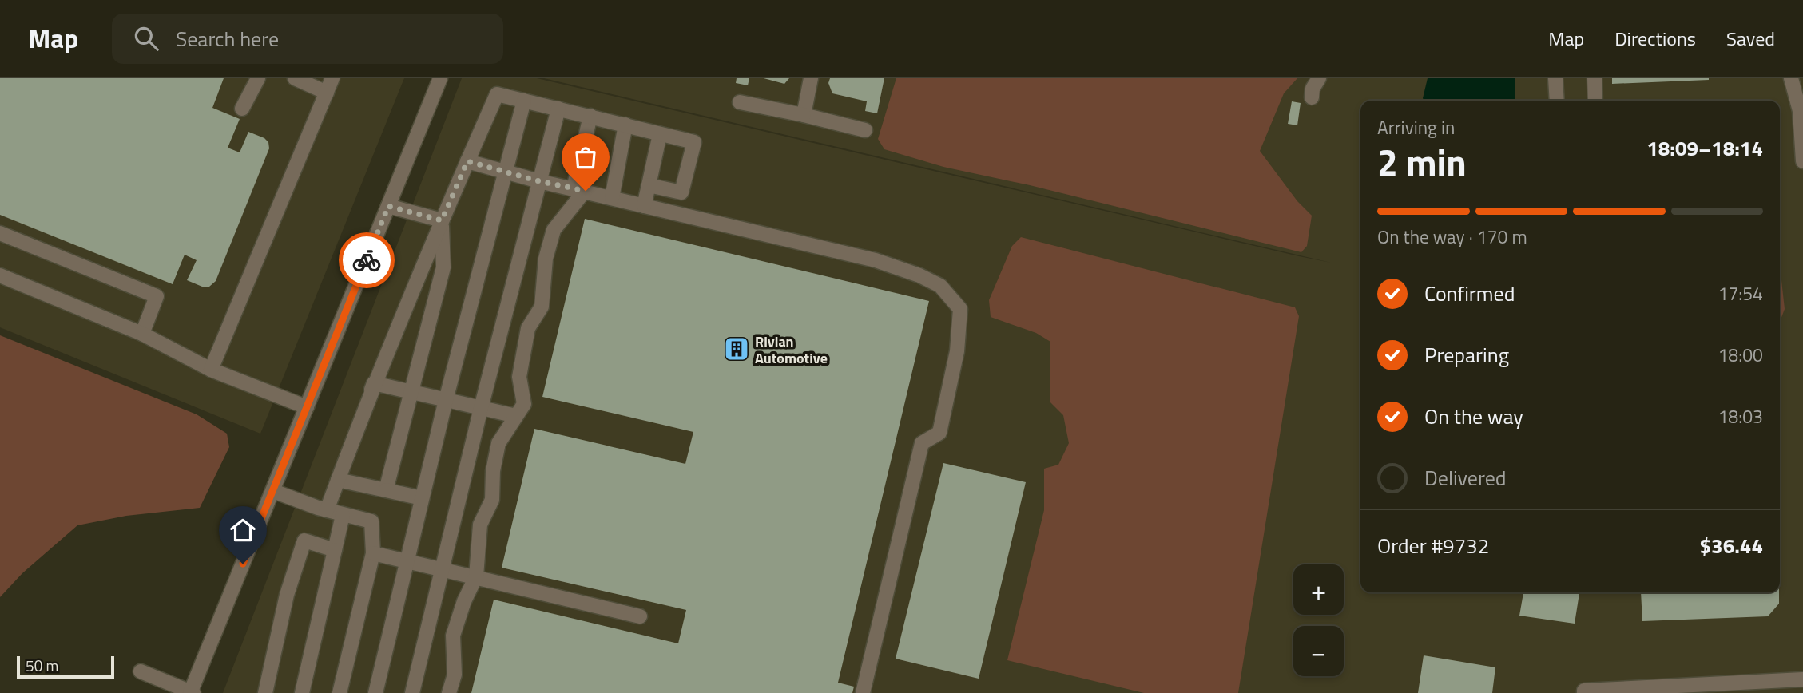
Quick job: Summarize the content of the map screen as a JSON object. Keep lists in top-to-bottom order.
{
  "places": {
    "building": ["Rivian Automotive"]
  },
  "scale_bar": "50 m",
  "page": {
    "header": "Map",
    "search": "Search here",
    "nav": ["Map", "Directions", "Saved"],
    "heading": ["2 min", "Arriving in", "18:09–18:14"],
    "panel": ["Order #9732", "$36.44"],
    "bar": "On the way · 170 m",
    "list": [
      ["Confirmed", "17:54"],
      ["Preparing", "18:00"],
      ["On the way", "18:03"],
      "Delivered"
    ],
    "map_buttons": ["+", "−"],
    "scale": "50 m"
  }
}
